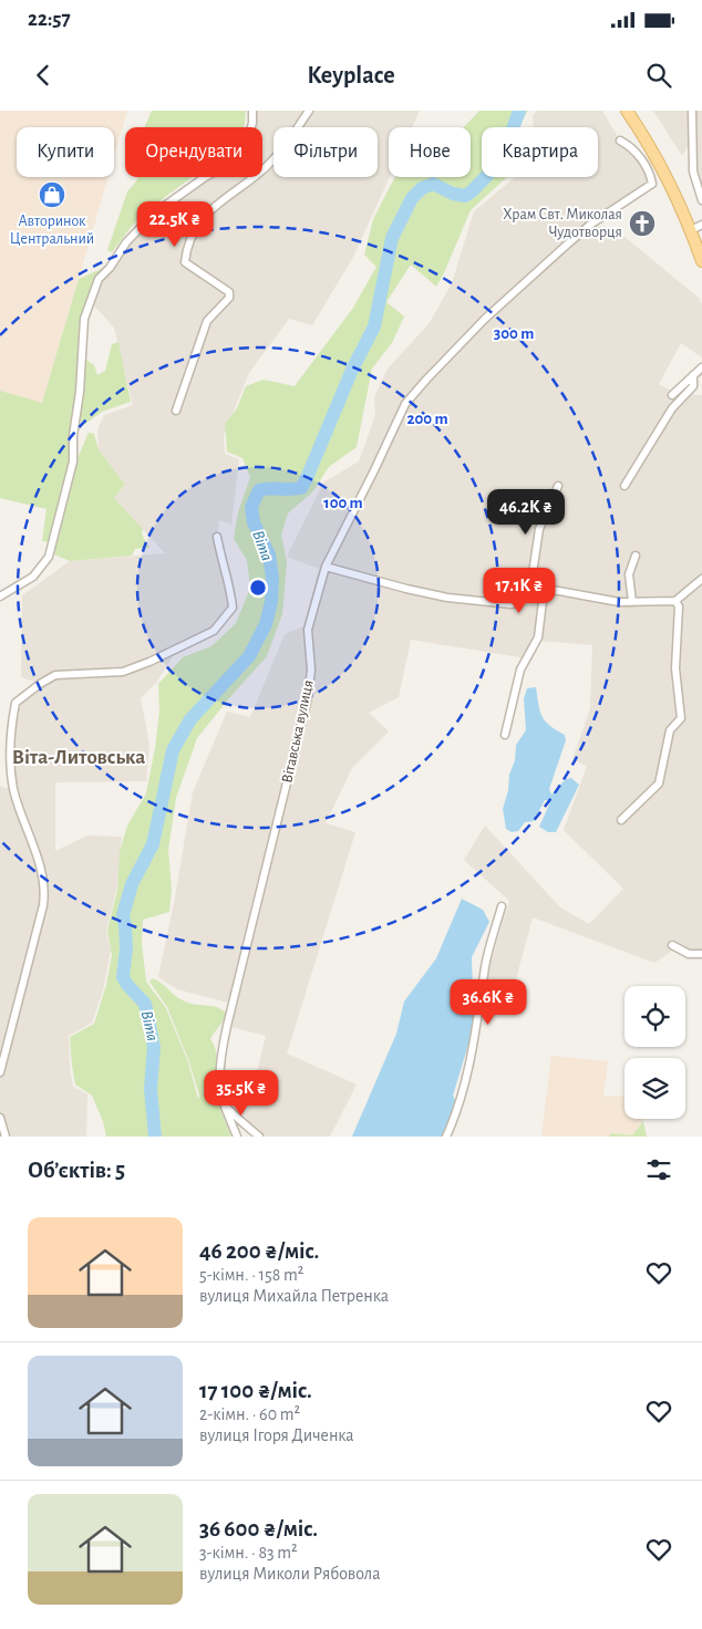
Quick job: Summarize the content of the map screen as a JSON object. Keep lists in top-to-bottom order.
{
  "streets": {
    "street": ["Вітавська вулиця"]
  },
  "districts": ["Віта-Литовська"],
  "water": ["Віта"],
  "places": {
    "shop": ["Авторинок Центральний"],
    "church": ["Храм Свт. Миколая Чудотворця"]
  },
  "page": {
    "status": "22:57",
    "header": "Keyplace",
    "chip": [
      "Купити",
      "Орендувати",
      "Фільтри",
      "Нове",
      "Квартира"
    ],
    "price": [
      "22.5K ₴",
      "46.2K ₴",
      "17.1K ₴",
      "36.6K ₴",
      "35.5K ₴"
    ],
    "heading": "Об’єктів: 5",
    "list": [
      {
        "name": "46 200 ₴/міс.",
        "note": "5-кімн. · 158 m² · вулиця Михайла Петренка"
      },
      {
        "name": "17 100 ₴/міс.",
        "note": "2-кімн. · 60 m² · вулиця Ігоря Диченка"
      },
      {
        "name": "36 600 ₴/міс.",
        "note": "3-кімн. · 83 m² · вулиця Миколи Рябовола"
      }
    ]
  },
  "rings": ["300 m", "200 m", "100 m"]
}
